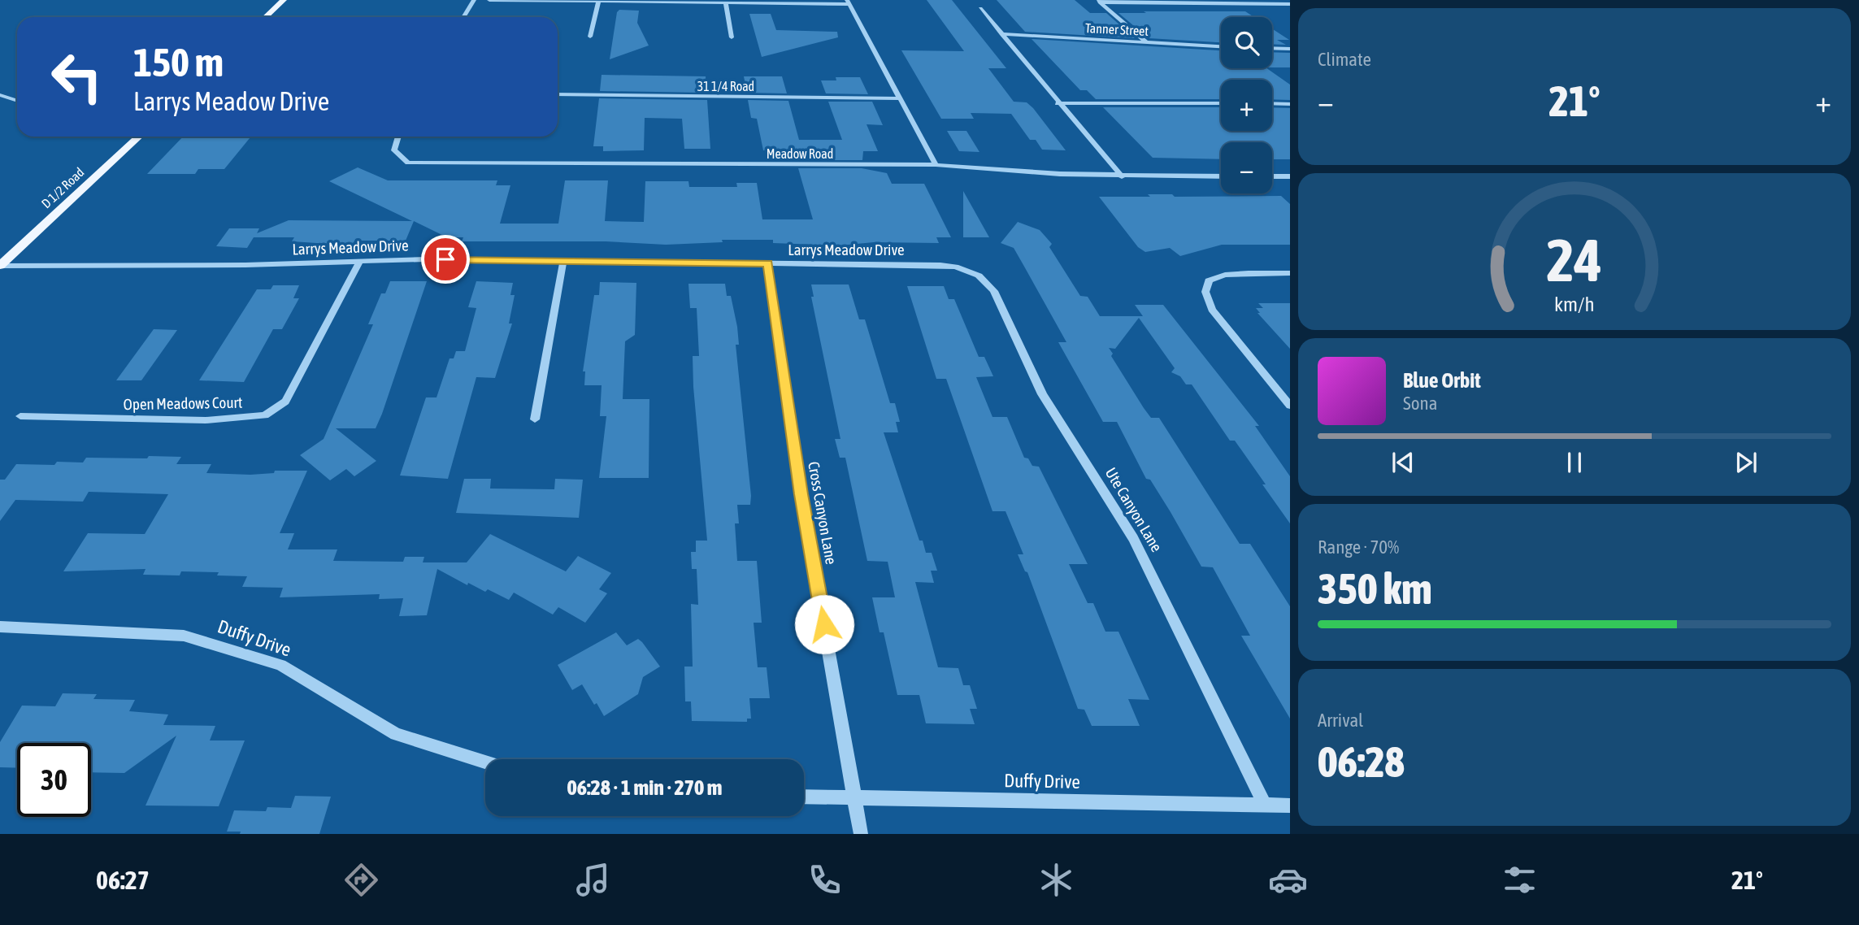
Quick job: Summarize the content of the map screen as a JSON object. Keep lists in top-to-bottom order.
{
  "streets": {
    "main road": ["D 1/2 Road"],
    "street": [
      "Tanner Street",
      "31 1/4 Road",
      "Meadow Road",
      "Larrys Meadow Drive",
      "Open Meadows Court",
      "Ute Canyon Lane",
      "Cross Canyon Lane",
      "Duffy Drive"
    ]
  },
  "crossings": [
    ["D 1/2 Road", "Larrys Meadow Drive"],
    ["Larrys Meadow Drive", "Open Meadows Court"],
    ["Larrys Meadow Drive", "Ute Canyon Lane"],
    ["Larrys Meadow Drive", "Cross Canyon Lane"],
    ["Ute Canyon Lane", "Duffy Drive"],
    ["Cross Canyon Lane", "Duffy Drive"]
  ],
  "page": {
    "tile": [
      "Climate",
      ["Range · 70%", "350 km"],
      ["Arrival", "06:28"]
    ],
    "map_buttons": ["+", "−"],
    "turn": ["150 m", "Larrys Meadow Drive"],
    "heat": ["−", "21°", "+"],
    "song": ["Blue Orbit", "Sona"],
    "limit": "30",
    "trip": "06:28 · 1 min · 270 m",
    "tabs": ["06:27", "21°"],
    "gauge": ["24", "km/h"]
  }
}
